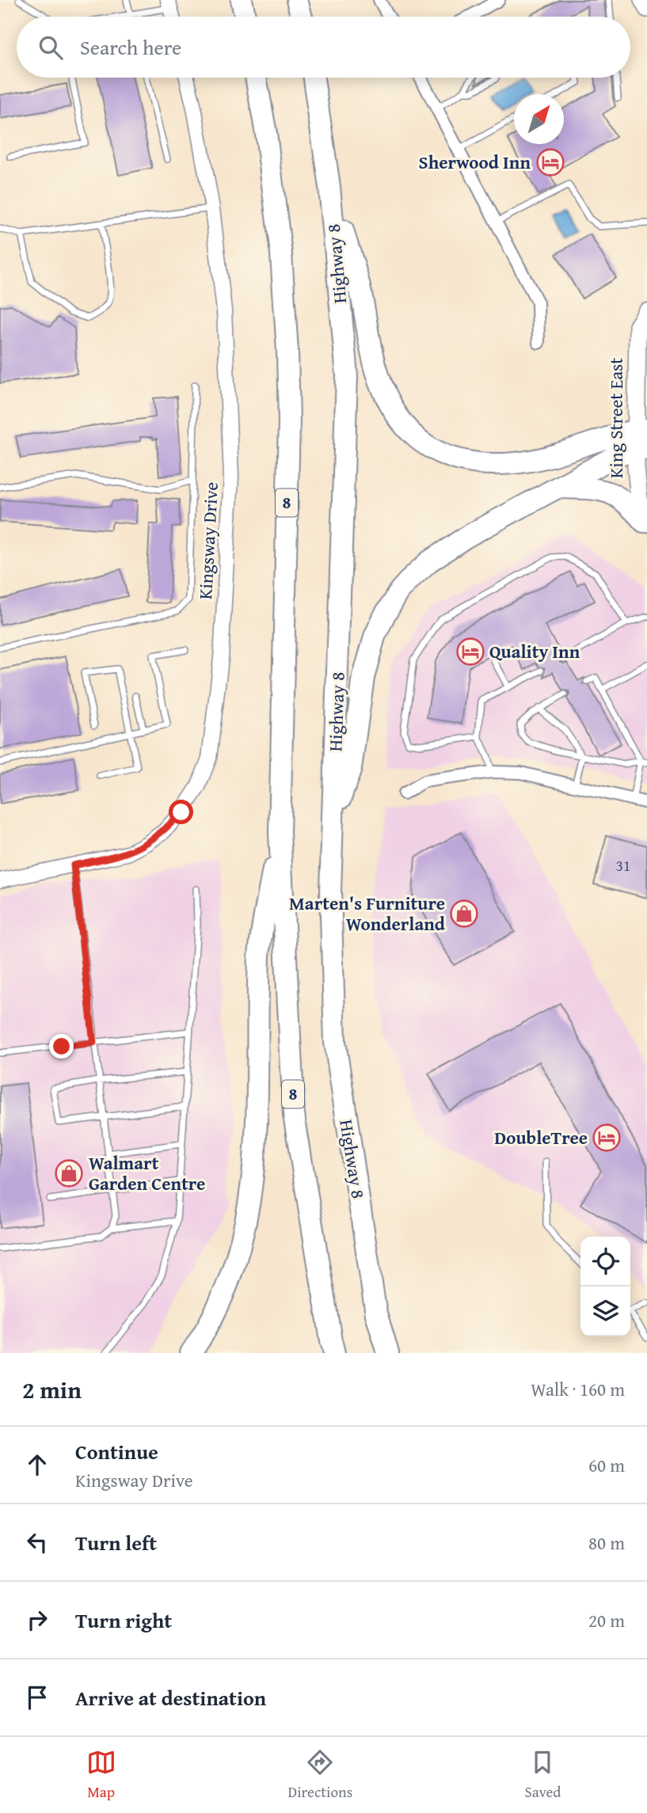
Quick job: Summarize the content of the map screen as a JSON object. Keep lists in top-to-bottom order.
{
  "streets": {
    "highway": ["Highway 8", "8"],
    "main road": ["King Street East"],
    "street": ["Kingsway Drive"]
  },
  "places": {
    "hotel": ["Sherwood Inn", "Quality Inn", "DoubleTree"],
    "shop": ["Marten's Furniture Wonderland", "Walmart Garden Centre"]
  },
  "house_numbers": ["31"],
  "north": "top right",
  "page": {
    "search": "Search here",
    "heading": ["2 min", "Walk · 160 m"],
    "list": [
      ["Continue", "Kingsway Drive", "60 m"],
      ["Turn left", "80 m"],
      ["Turn right", "20 m"],
      "Arrive at destination"
    ],
    "nav": ["Map", "Directions", "Saved"]
  }
}
